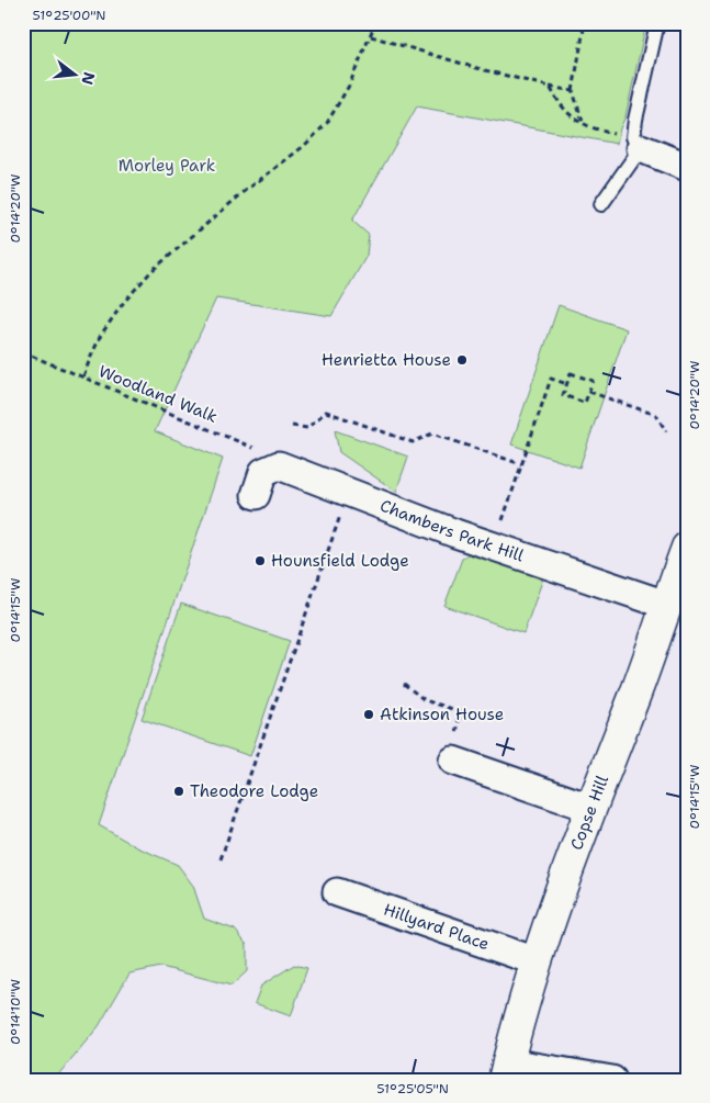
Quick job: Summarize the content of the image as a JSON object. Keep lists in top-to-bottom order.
{
  "streets": {
    "street": ["Chambers Park Hill", "Copse Hill", "Hillyard Place"],
    "path": ["Woodland Walk"]
  },
  "crossings": [
    ["Woodland Walk", "Chambers Park Hill"],
    ["Chambers Park Hill", "Copse Hill"],
    ["Copse Hill", "Hillyard Place"]
  ],
  "parks": ["Morley Park"],
  "places": [
    "Henrietta House",
    "Hounsfield Lodge",
    "Atkinson House",
    "Theodore Lodge"
  ],
  "north": "right",
  "coordinates": [
    "51°25'00\"N",
    "0°14'20\"W",
    "0°14'15\"W",
    "0°14'10\"W",
    "51°25'05\"N"
  ]
}
